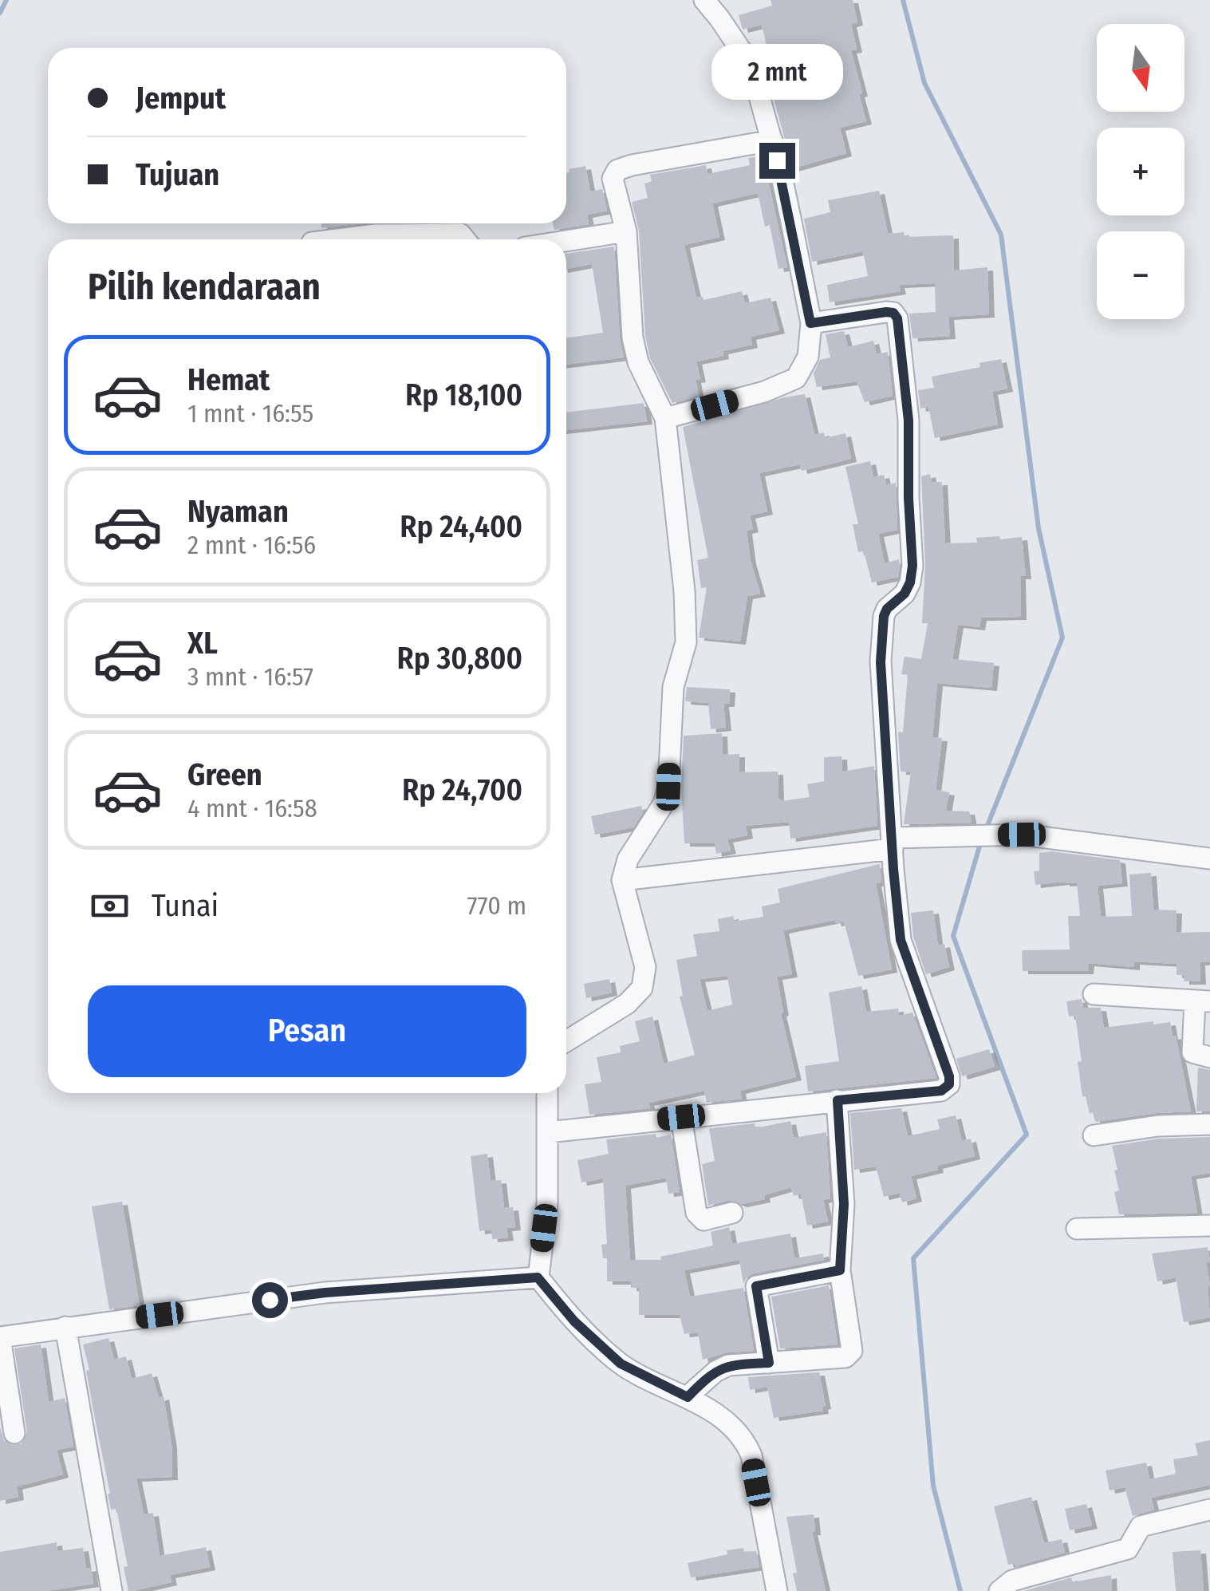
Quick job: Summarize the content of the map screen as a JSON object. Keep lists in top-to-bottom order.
{
  "north": "bottom",
  "page": {
    "map_buttons": ["+", "−"],
    "bubble": "2 mnt",
    "banner": ["Jemput", "Tujuan"],
    "heading": "Pilih kendaraan",
    "list": [
      {
        "name": "Hemat",
        "note": "1 mnt · 16:55",
        "value": "Rp 18,100"
      },
      {
        "name": "Nyaman",
        "note": "2 mnt · 16:56",
        "value": "Rp 24,400"
      },
      {
        "name": "XL",
        "note": "3 mnt · 16:57",
        "value": "Rp 30,800"
      },
      {
        "name": "Green",
        "note": "4 mnt · 16:58",
        "value": "Rp 24,700"
      }
    ],
    "pay": ["Tunai", "770 m"],
    "buttons": "Pesan"
  }
}
